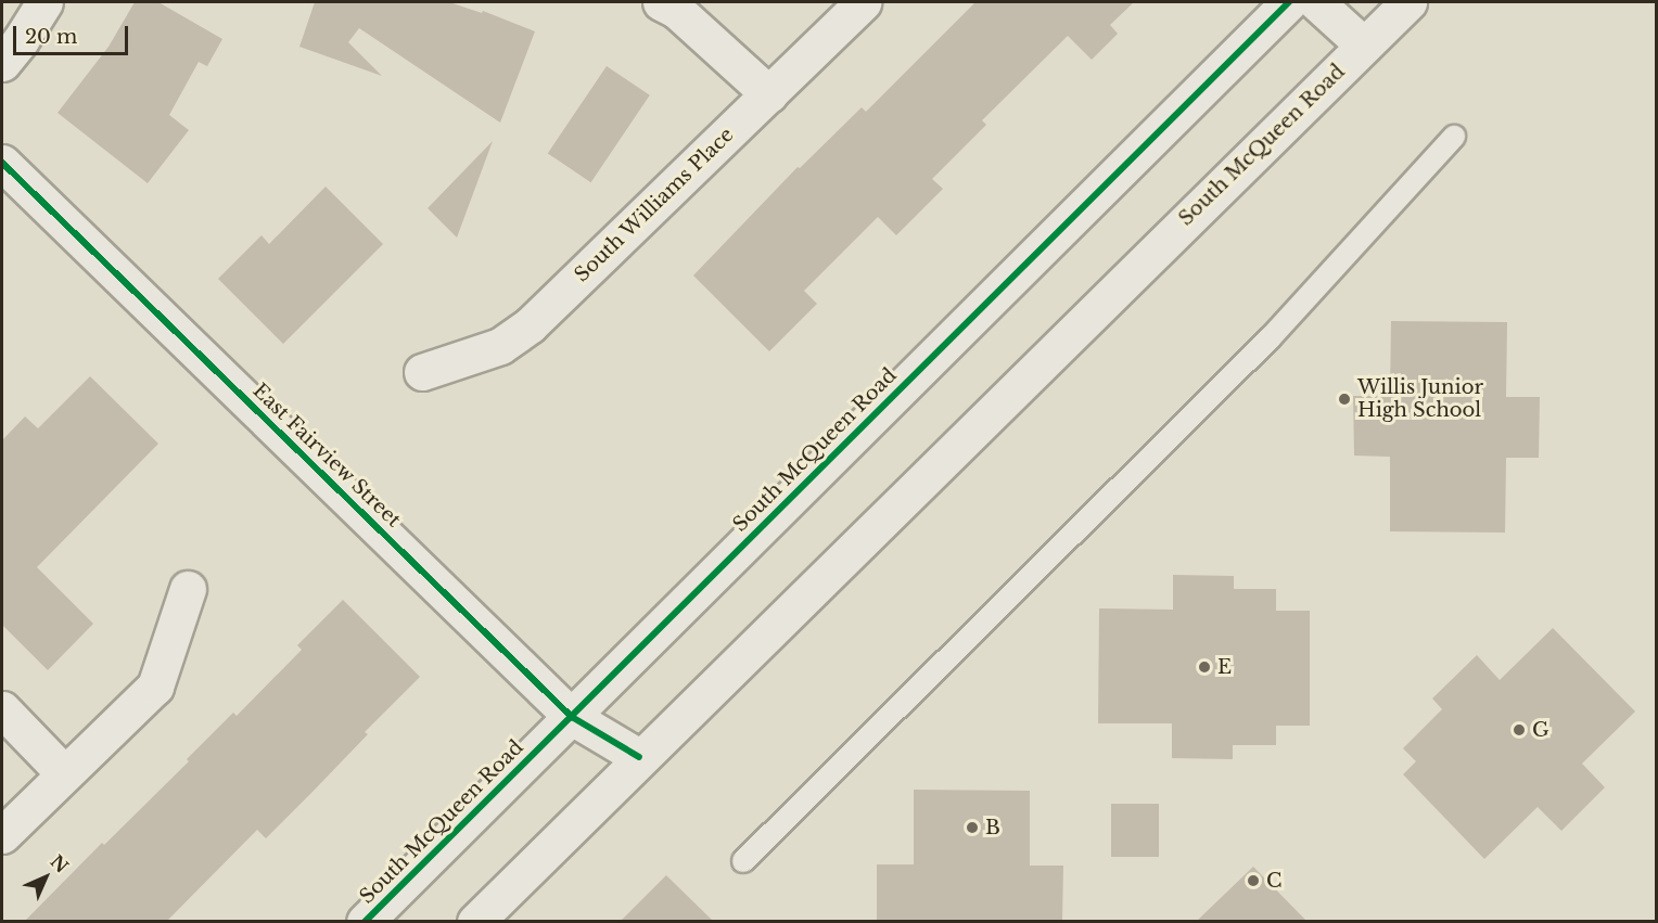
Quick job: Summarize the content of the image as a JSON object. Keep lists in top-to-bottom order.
{
  "streets": {
    "main road": ["South McQueen Road", "South Williams Place", "East Fairview Street"]
  },
  "crossings": [
    ["South McQueen Road", "East Fairview Street"]
  ],
  "places": [
    "Willis Junior High School",
    "E",
    "G",
    "B",
    "C"
  ],
  "scale_bar": "20 m",
  "north": "top right"
}
